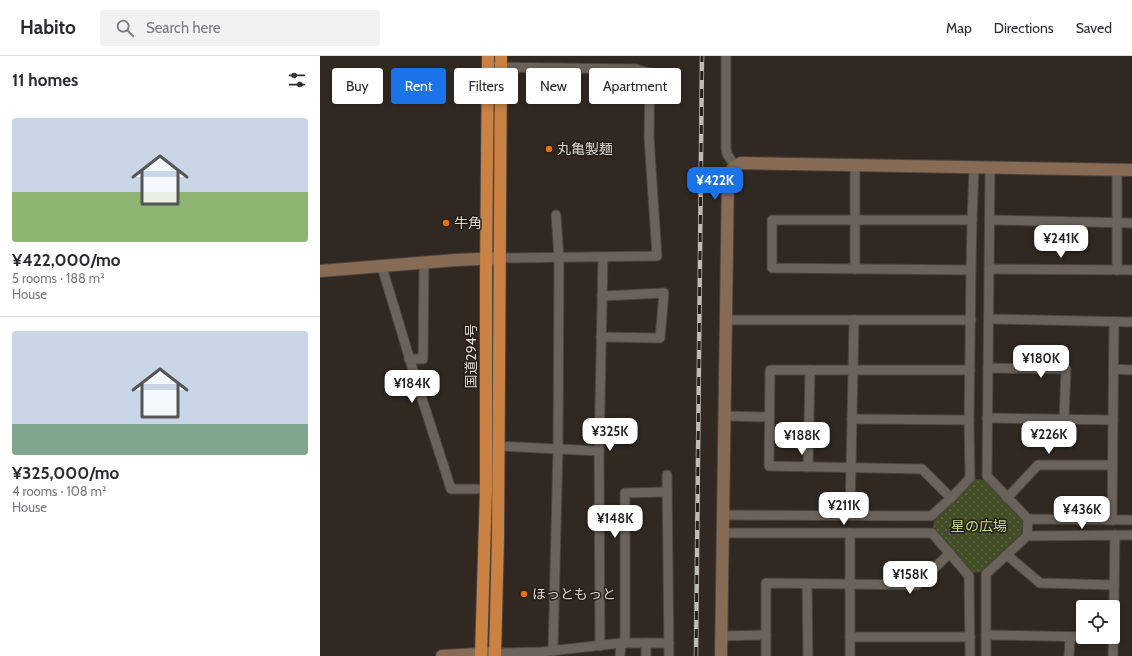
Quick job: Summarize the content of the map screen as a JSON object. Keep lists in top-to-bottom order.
{
  "streets": {
    "highway": ["国道294号"]
  },
  "parks": ["星の広場"],
  "places": ["丸亀製麺", "牛角", "ほっともっと"],
  "page": {
    "header": "Habito",
    "search": "Search here",
    "nav": ["Map", "Directions", "Saved"],
    "heading": "11 homes",
    "chip": [
      "Buy",
      "Rent",
      "Filters",
      "New",
      "Apartment"
    ],
    "list": [
      {
        "name": "¥422,000/mo",
        "note": "5 rooms · 188 m² · House"
      },
      {
        "name": "¥325,000/mo",
        "note": "4 rooms · 108 m² · House"
      }
    ],
    "price": [
      "¥422K",
      "¥241K",
      "¥180K",
      "¥184K",
      "¥325K",
      "¥226K",
      "¥188K",
      "¥211K",
      "¥436K",
      "¥148K",
      "¥158K"
    ]
  }
}
